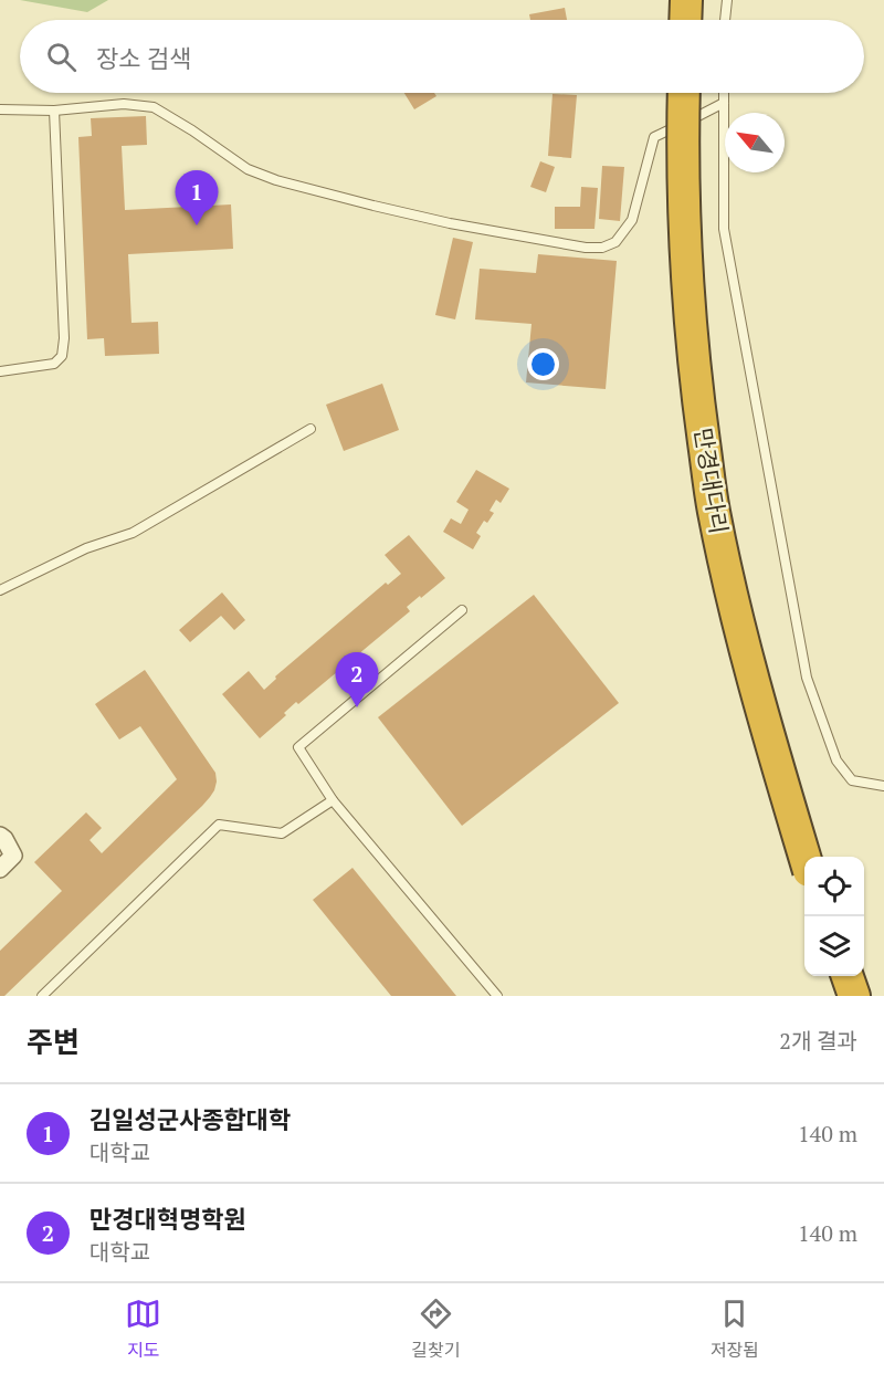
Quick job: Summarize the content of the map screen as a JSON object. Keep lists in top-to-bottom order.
{
  "streets": {
    "highway": ["만경대다리"]
  },
  "north": "top left",
  "page": {
    "search": "장소 검색",
    "pins": ["1", "2"],
    "heading": ["주변", "2개 결과"],
    "list": [
      {
        "mark": "1",
        "name": "김일성군사종합대학",
        "note": "대학교",
        "value": "140 m"
      },
      {
        "mark": "2",
        "name": "만경대혁명학원",
        "note": "대학교",
        "value": "140 m"
      }
    ],
    "nav": ["지도", "길찾기", "저장됨"]
  }
}
